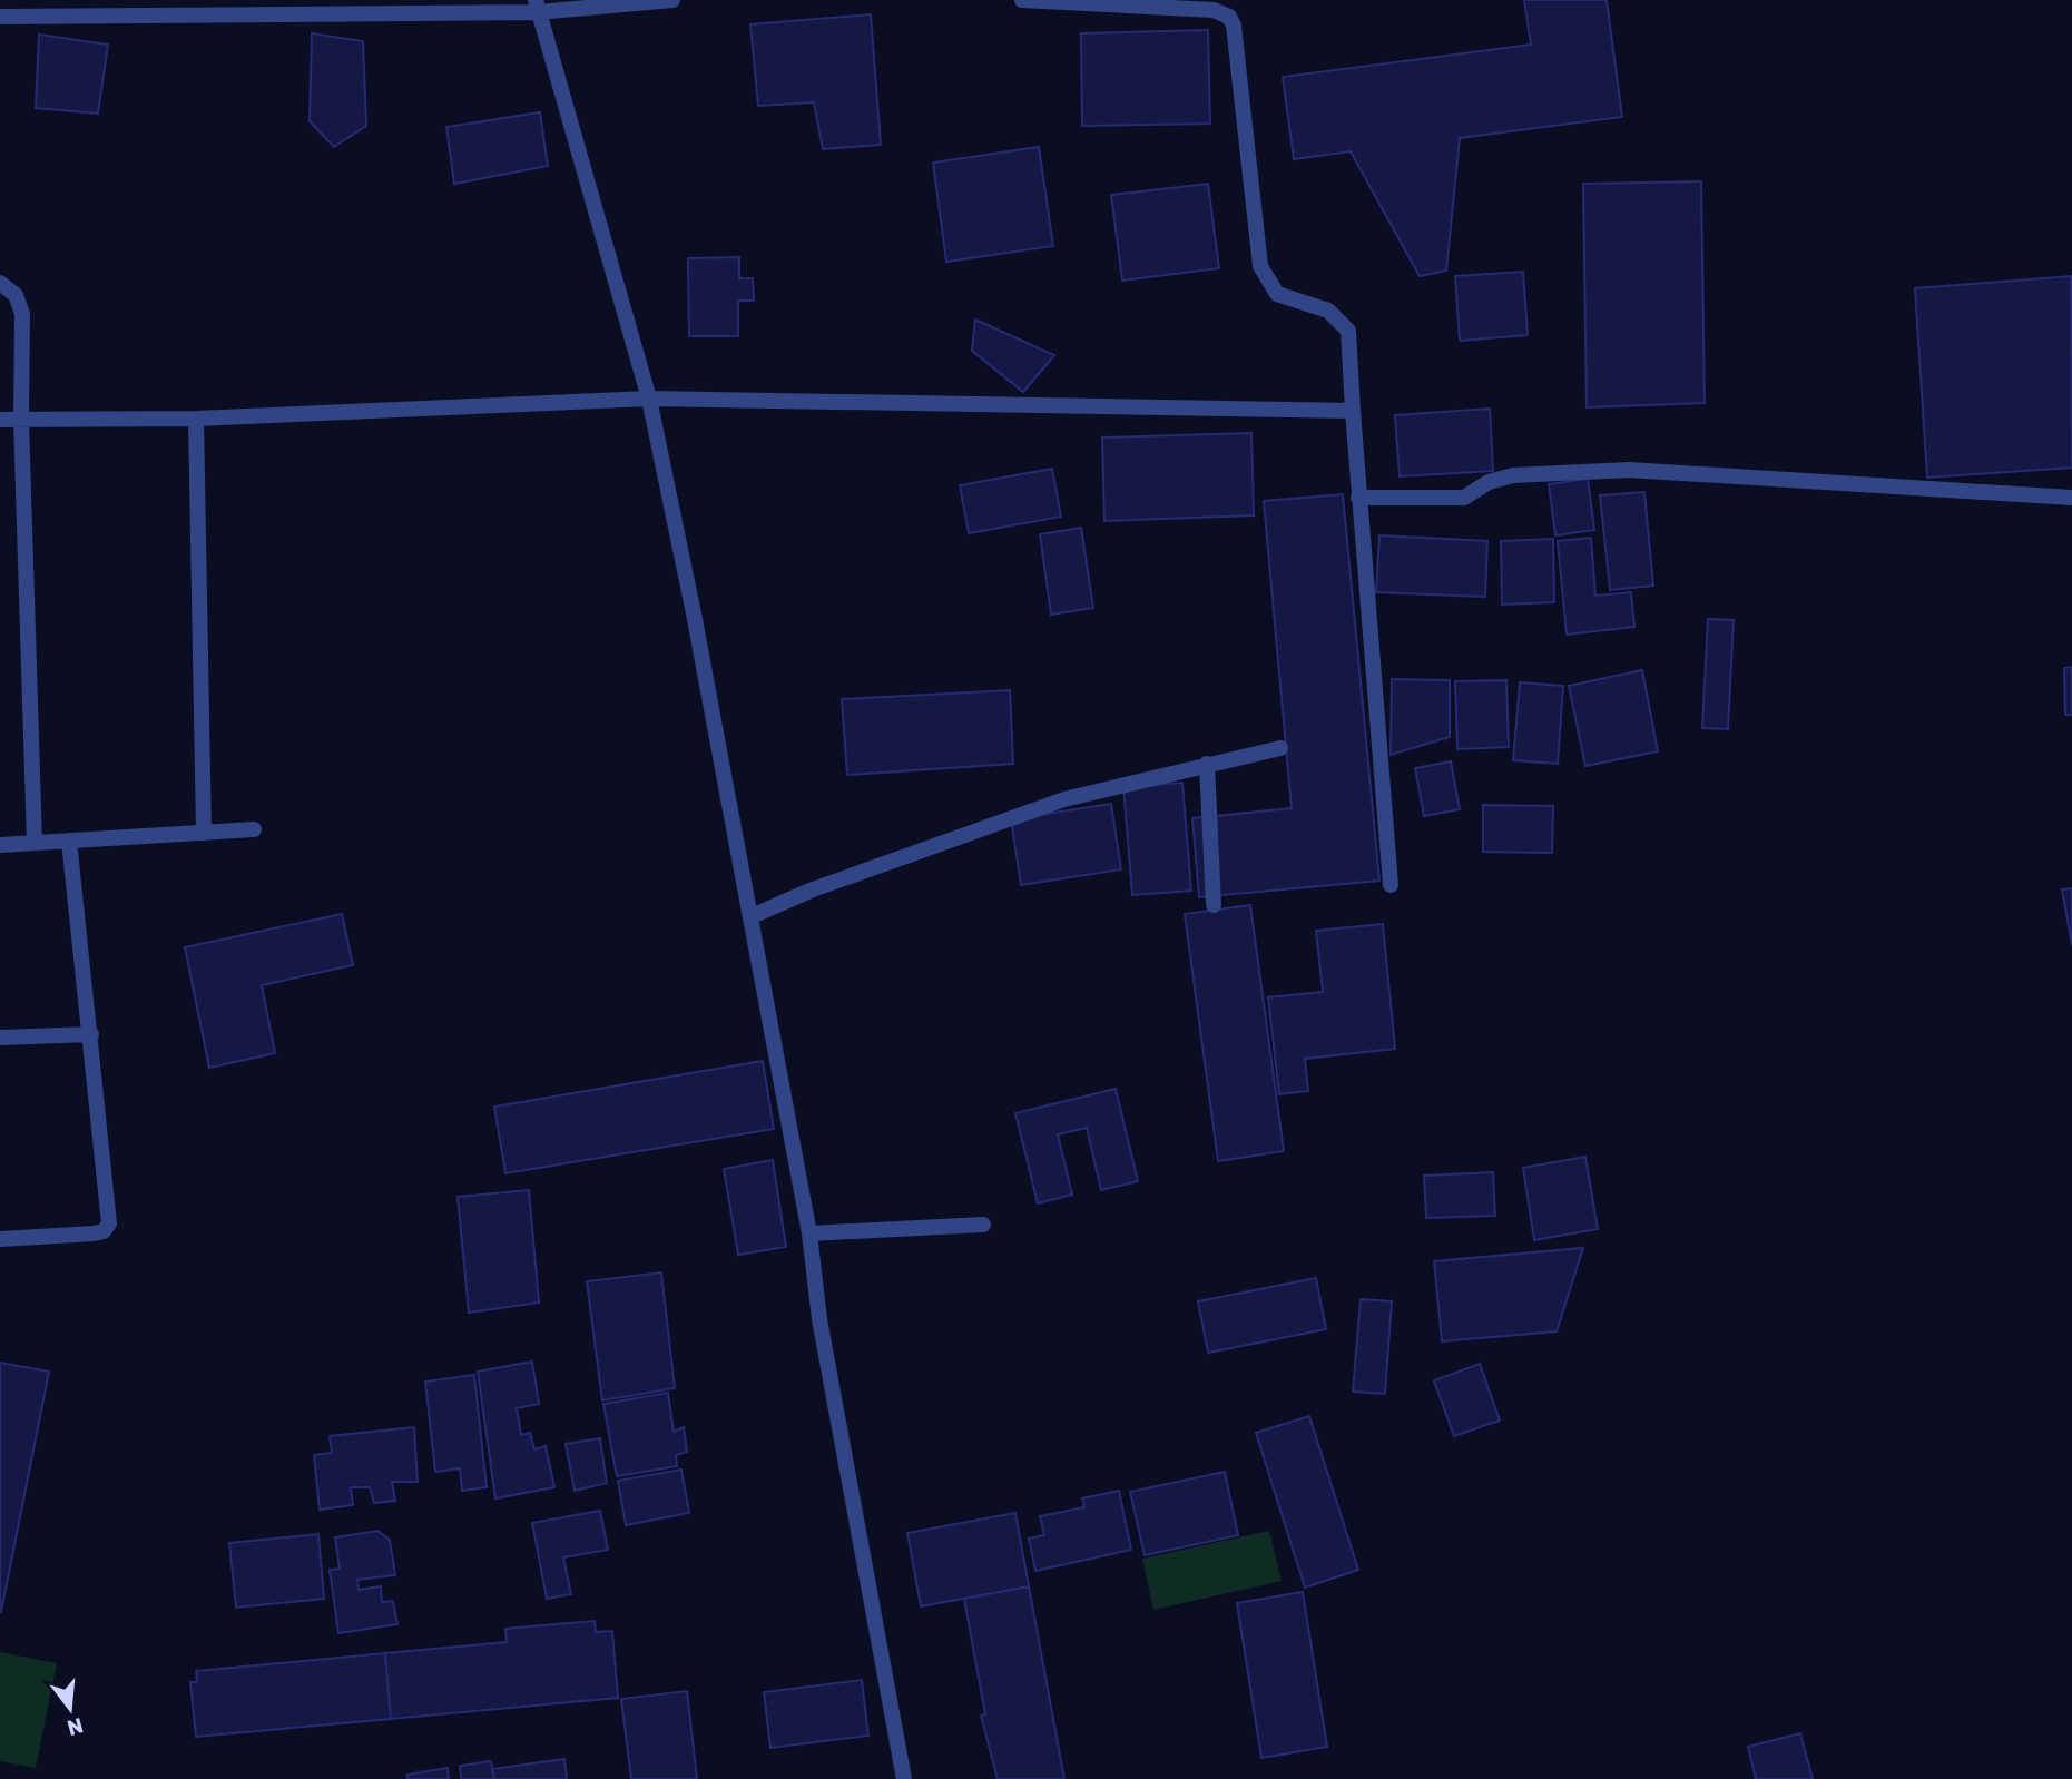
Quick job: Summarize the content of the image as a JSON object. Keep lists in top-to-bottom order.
{
  "north": "bottom"
}
